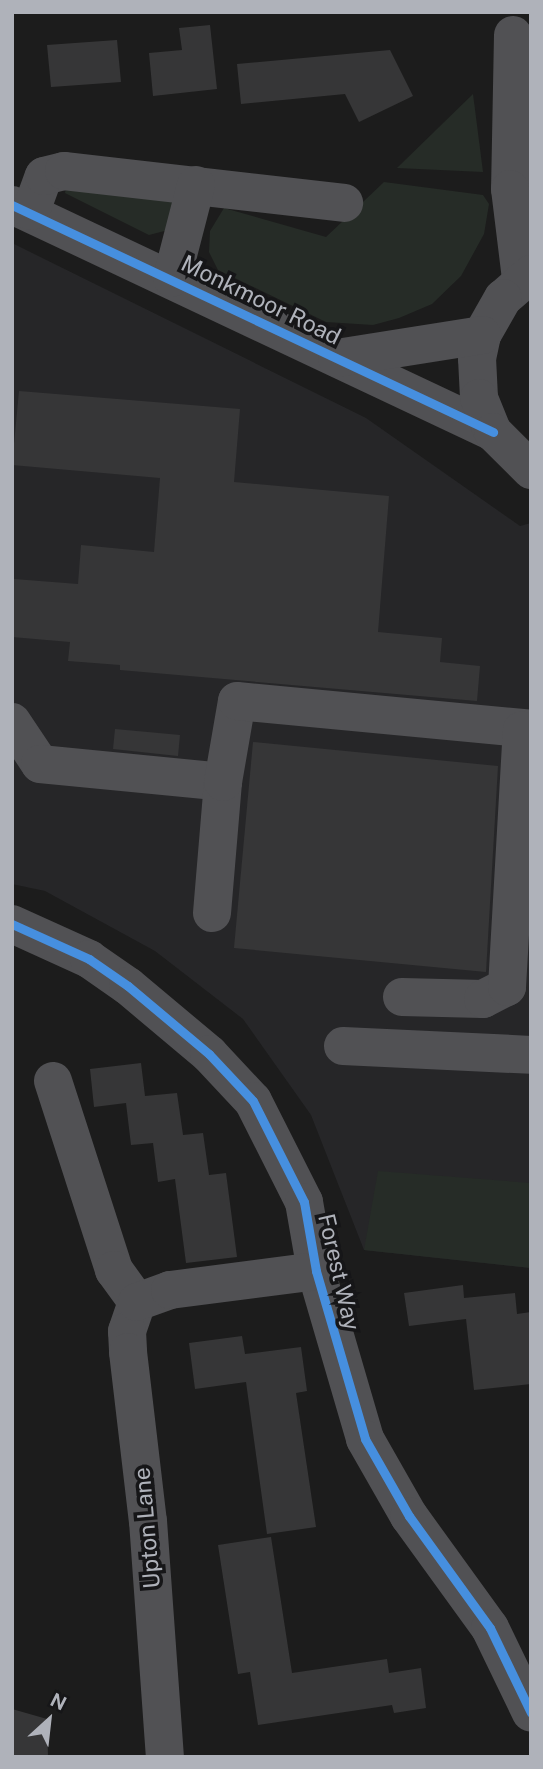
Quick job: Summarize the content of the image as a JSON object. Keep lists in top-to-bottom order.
{
  "streets": {
    "street": ["Monkmoor Road", "Forest Way", "Upton Lane"]
  },
  "north": "top right"
}
